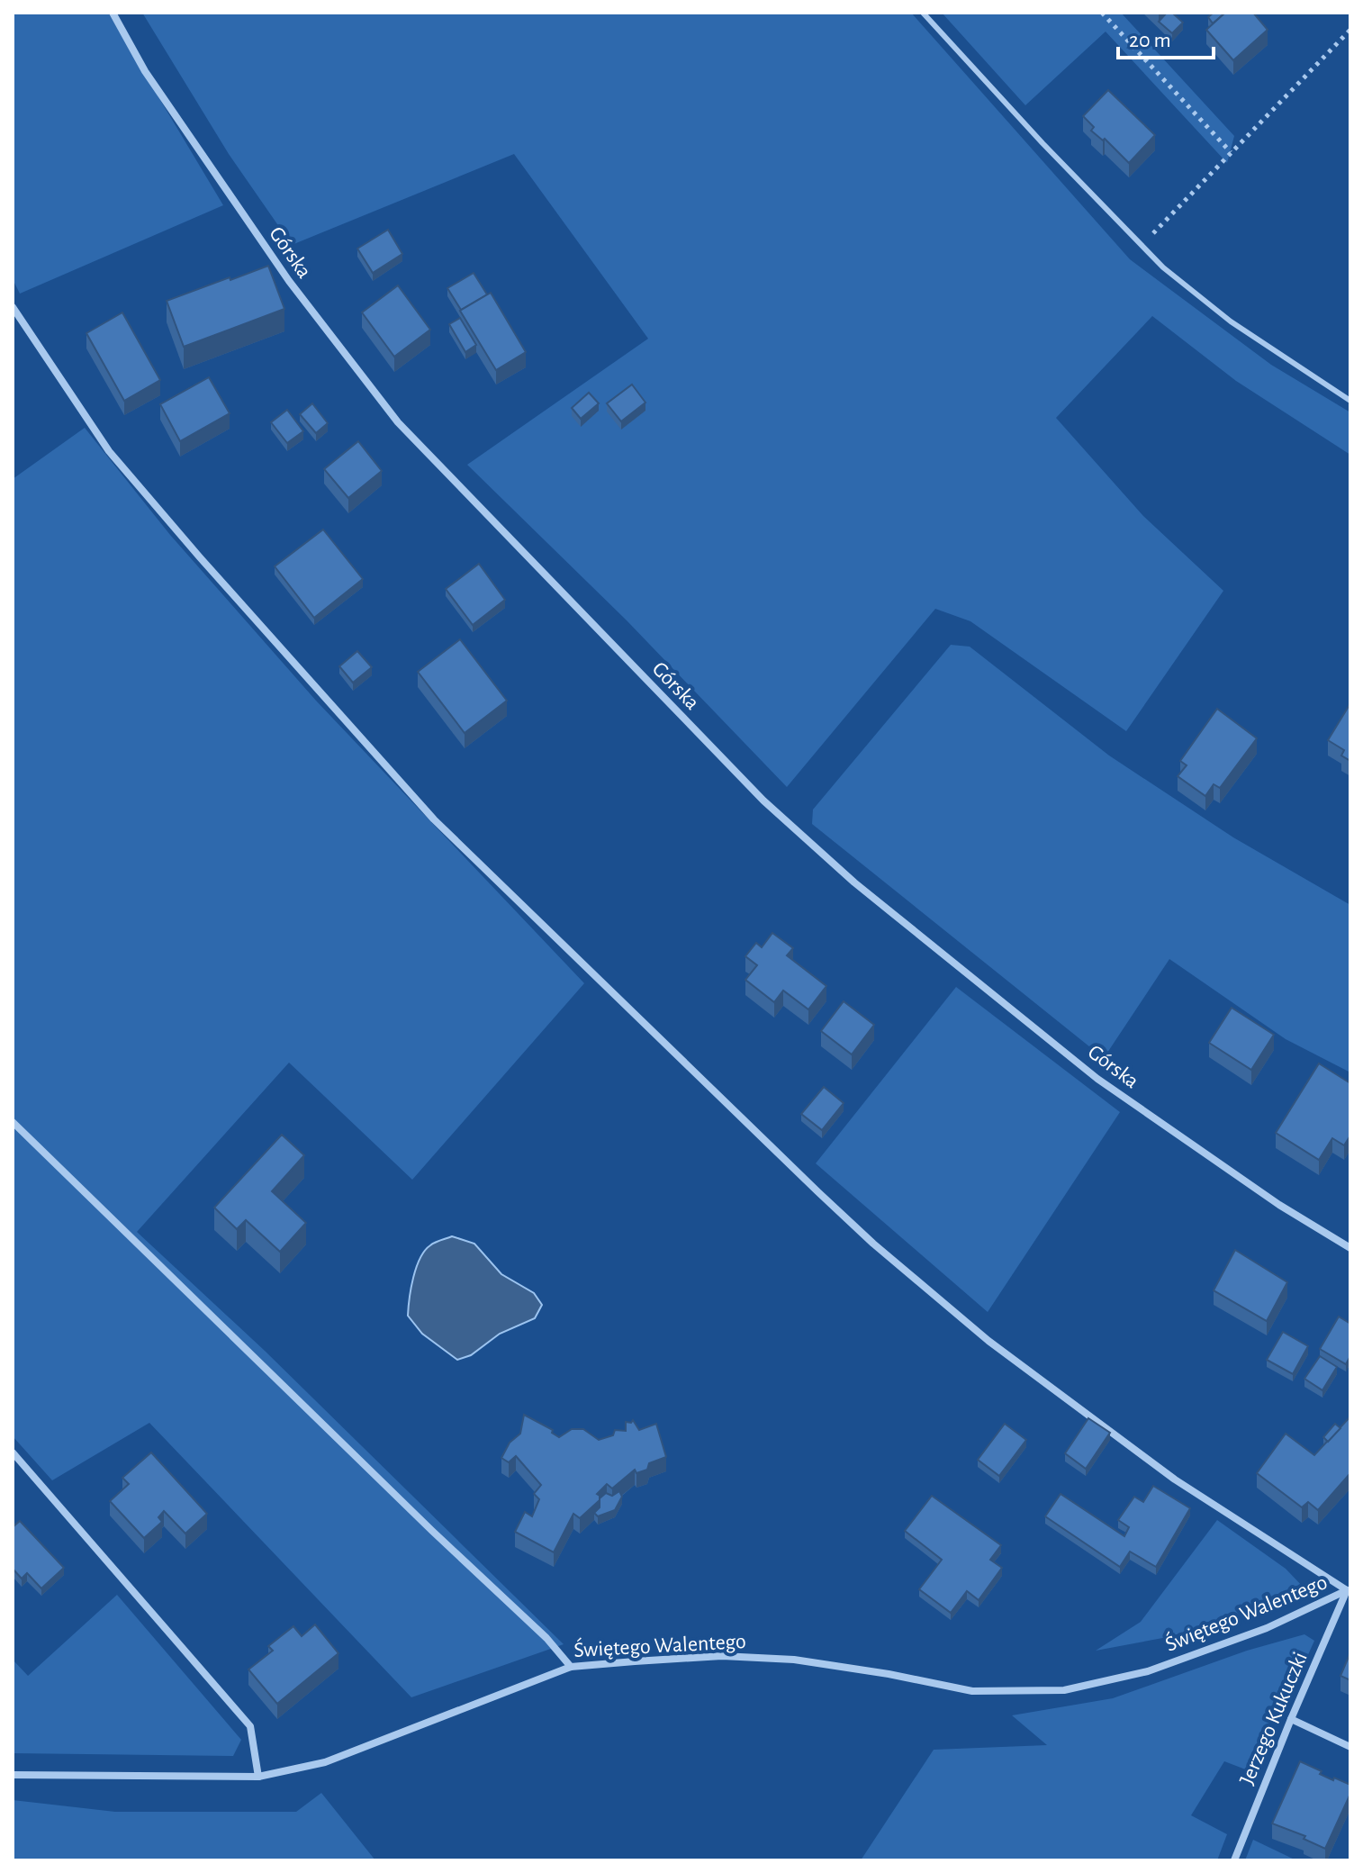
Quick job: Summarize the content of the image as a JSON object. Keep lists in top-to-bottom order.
{
  "streets": {
    "street": ["Górska", "Świętego Walentego", "Jerzego Kukuczki"]
  },
  "crossings": [
    ["Świętego Walentego", "Jerzego Kukuczki"]
  ],
  "scale_bar": "20 m"
}
